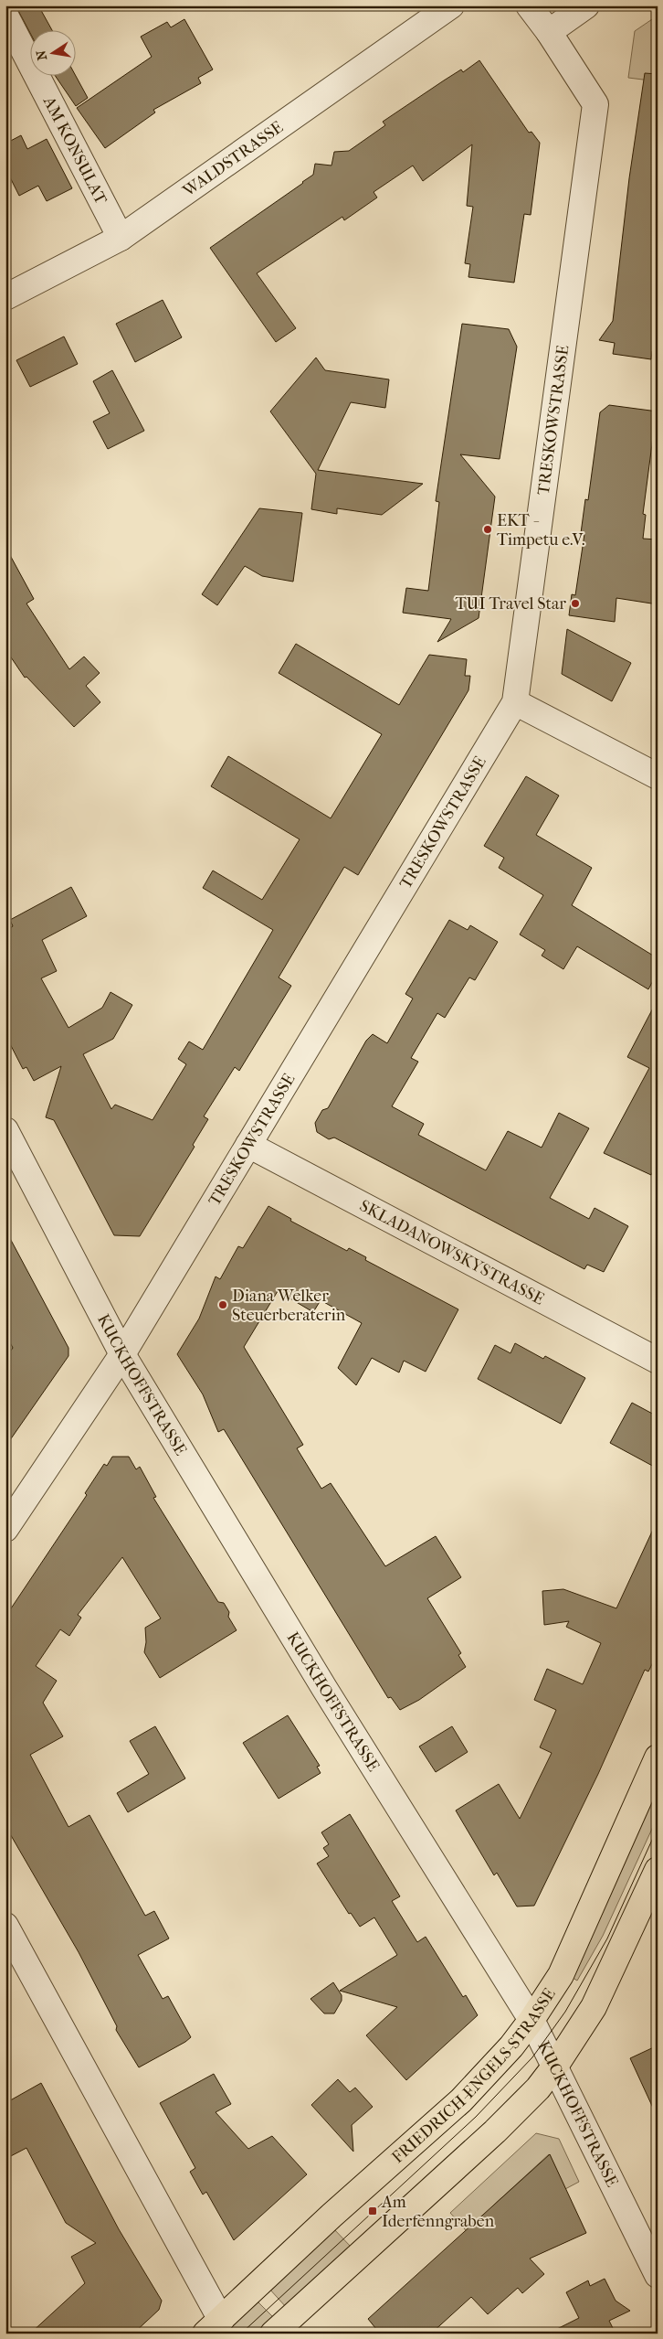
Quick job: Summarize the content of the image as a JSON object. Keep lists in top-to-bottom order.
{
  "streets": {
    "main road": ["FRIEDRICH-ENGELS-STRASSE"],
    "street": [
      "AM KONSULAT",
      "WALDSTRASSE",
      "TRESKOWSTRASSE",
      "SKLADANOWSKYSTRASSE",
      "KUCKHOFFSTRASSE"
    ]
  },
  "crossings": [
    ["AM KONSULAT", "WALDSTRASSE"],
    ["TRESKOWSTRASSE", "SKLADANOWSKYSTRASSE"],
    ["TRESKOWSTRASSE", "KUCKHOFFSTRASSE"],
    ["KUCKHOFFSTRASSE", "FRIEDRICH-ENGELS-STRASSE"]
  ],
  "places": {
    "other": ["EKT - Timpetu e.V.", "TUI Travel Star", "Diana Welker Steuerberaterin"],
    "transit": ["Am Iderfenngraben"]
  },
  "north": "left"
}
